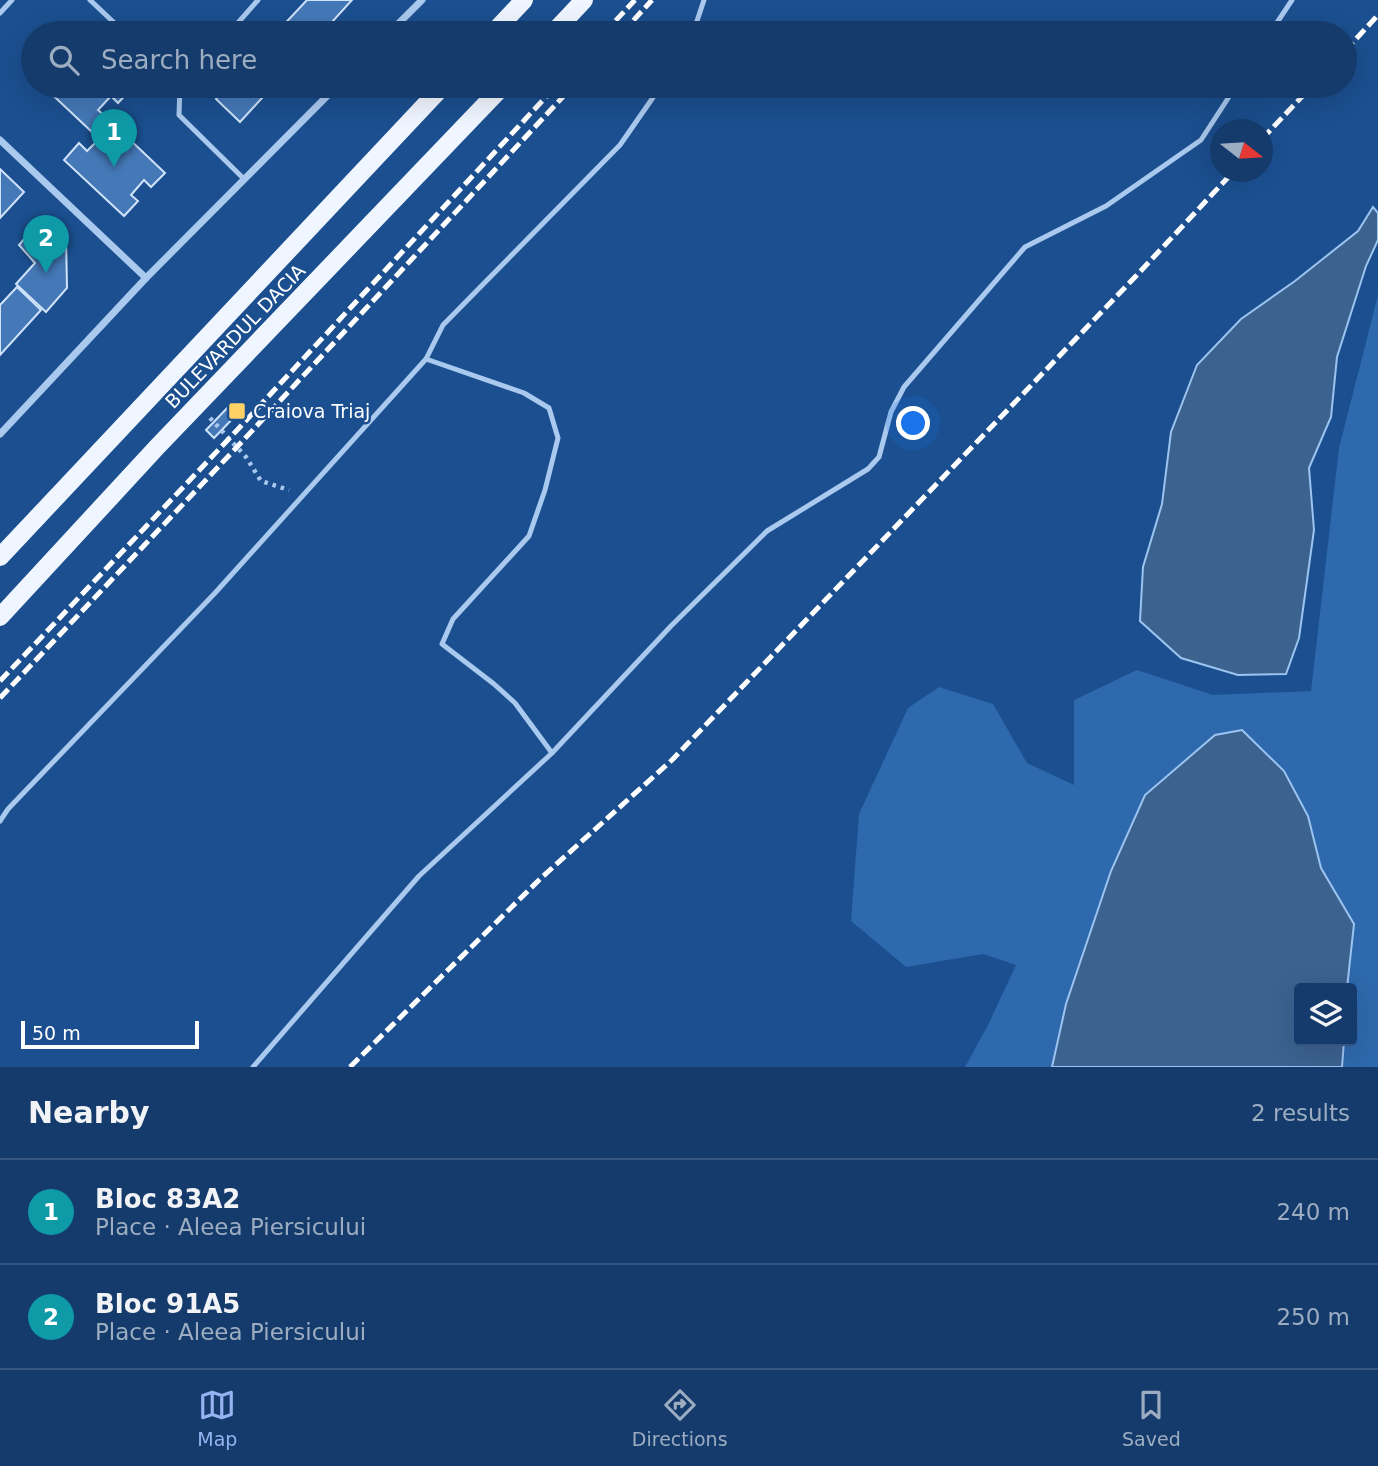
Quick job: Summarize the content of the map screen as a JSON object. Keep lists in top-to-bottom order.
{
  "streets": {
    "main road": ["BULEVARDUL DACIA"]
  },
  "places": {
    "transit": ["Craiova Triaj"]
  },
  "scale_bar": "50 m",
  "north": "right",
  "page": {
    "search": "Search here",
    "pins": ["1", "2"],
    "scale": "50 m",
    "heading": ["Nearby", "2 results"],
    "list": [
      {
        "mark": "1",
        "name": "Bloc 83A2",
        "note": "Place · Aleea Piersicului",
        "value": "240 m"
      },
      {
        "mark": "2",
        "name": "Bloc 91A5",
        "note": "Place · Aleea Piersicului",
        "value": "250 m"
      }
    ],
    "nav": ["Map", "Directions", "Saved"]
  }
}
